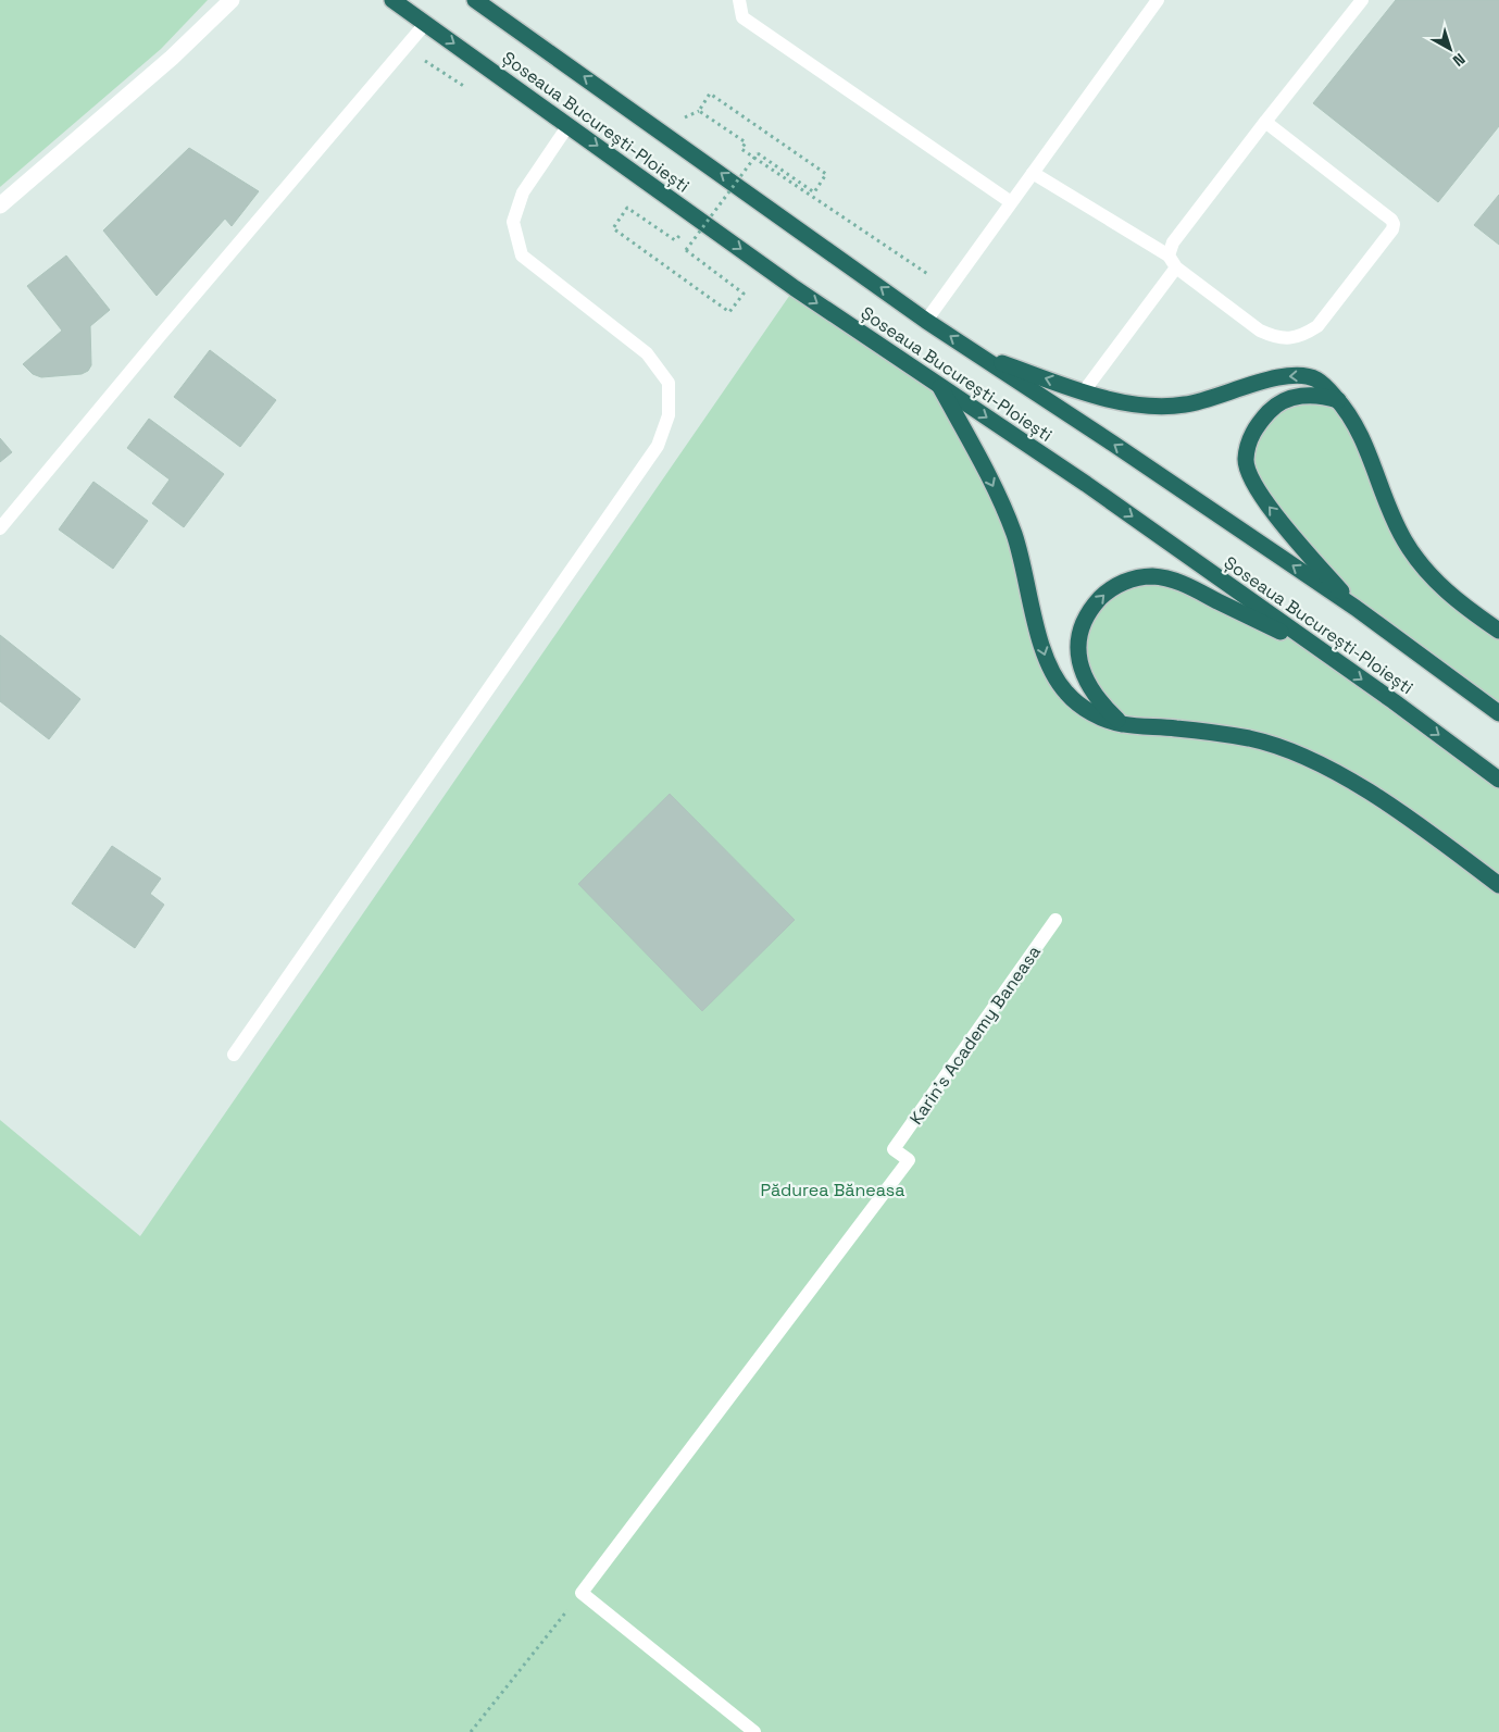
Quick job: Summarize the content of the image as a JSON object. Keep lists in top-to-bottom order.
{
  "streets": {
    "highway": ["Șoseaua București-Ploiești"],
    "lane": ["Karin's Academy Baneasa"]
  },
  "parks": ["Pădurea Băneasa"],
  "north": "bottom right"
}
